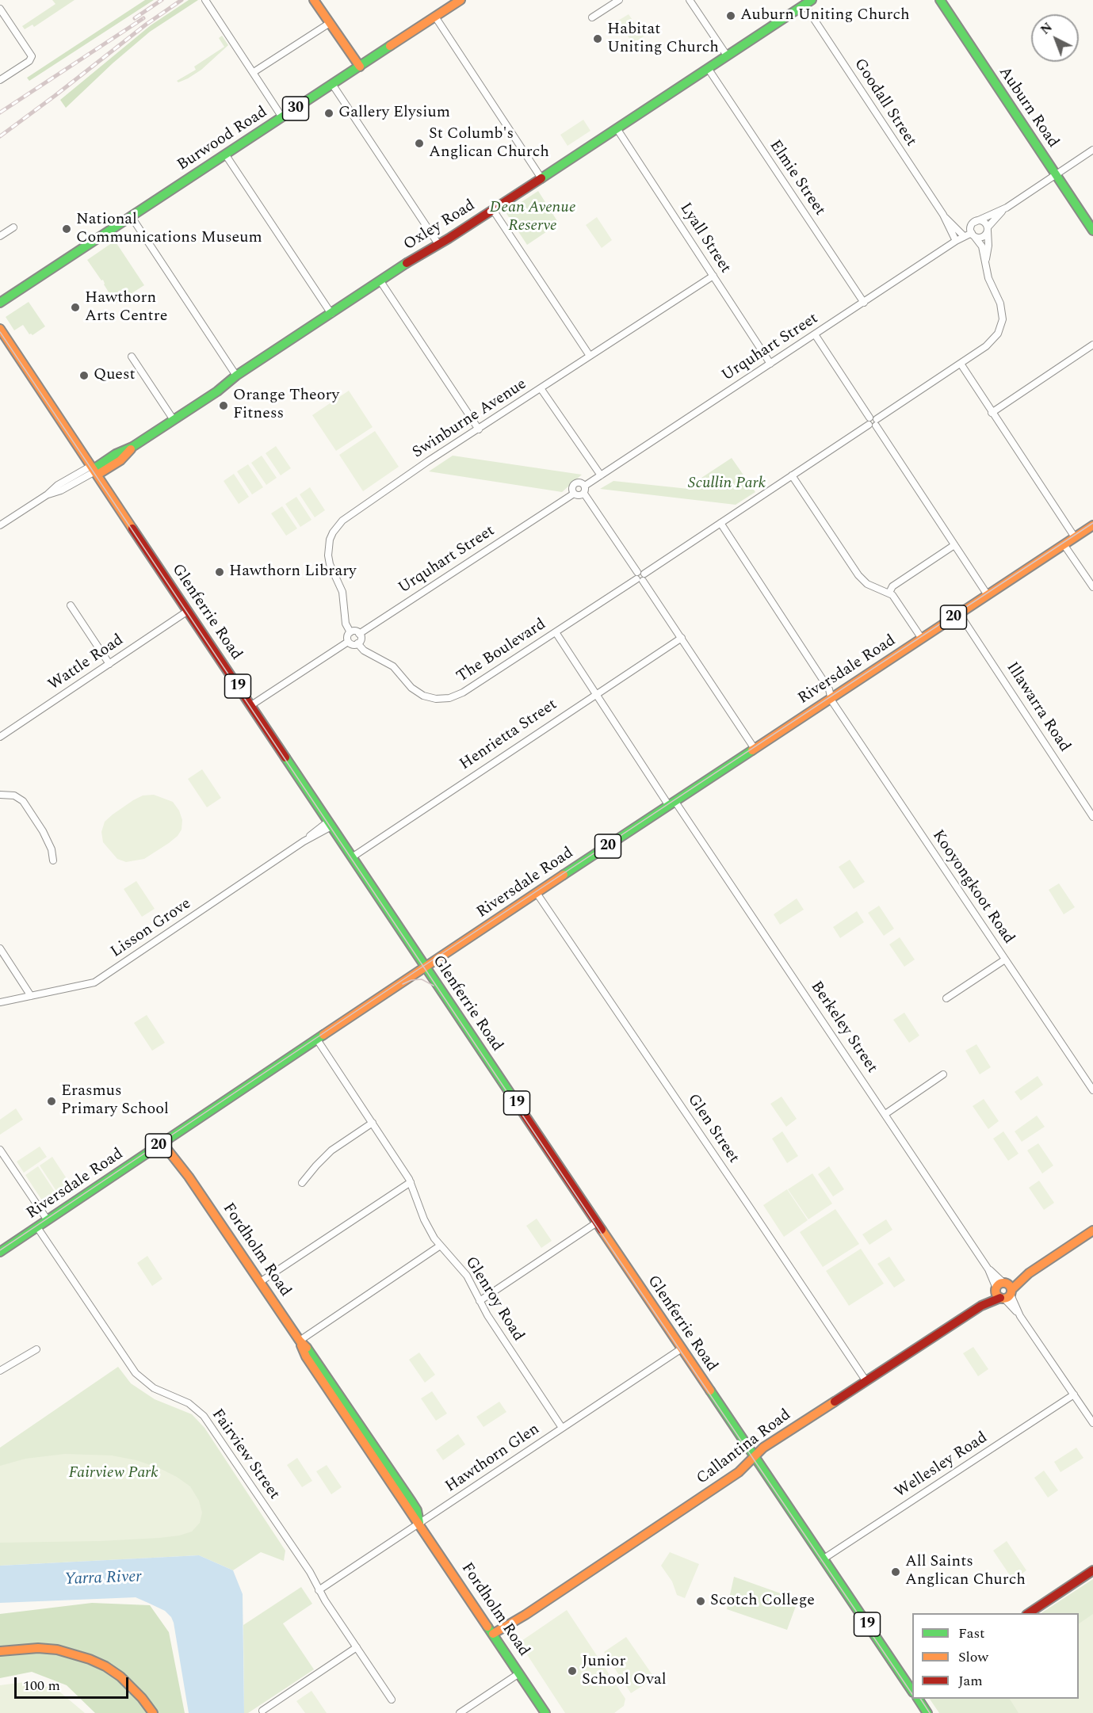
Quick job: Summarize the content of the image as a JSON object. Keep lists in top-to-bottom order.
{
  "streets": {
    "main road": [
      "Auburn Road",
      "30",
      "Burwood Road",
      "Oxley Road",
      "Glenferrie Road",
      "20",
      "Riversdale Road",
      "19",
      "Fordholm Road",
      "Callantina Road"
    ],
    "street": [
      "Goodall Street",
      "Elmie Street",
      "Lyall Street",
      "Urquhart Street",
      "Swinburne Avenue",
      "The Boulevard",
      "Wattle Road",
      "Illawarra Road",
      "Henrietta Street",
      "Kooyongkoot Road",
      "Lisson Grove",
      "Berkeley Street",
      "Glen Street",
      "Glenroy Road",
      "Fairview Street",
      "Hawthorn Glen",
      "Wellesley Road"
    ]
  },
  "crossings": [
    ["Goodall Street", "Oxley Road"],
    ["Goodall Street", "Urquhart Street"],
    ["Elmie Street", "Oxley Road"],
    ["Elmie Street", "Urquhart Street"],
    ["Oxley Road", "Lyall Street"],
    ["Oxley Road", "Glenferrie Road"],
    ["Lyall Street", "Urquhart Street"],
    ["Lyall Street", "Swinburne Avenue"],
    ["Urquhart Street", "Swinburne Avenue"],
    ["Urquhart Street", "The Boulevard"],
    ["Swinburne Avenue", "The Boulevard"],
    ["Glenferrie Road", "Wattle Road"],
    ["Glenferrie Road", "Riversdale Road"],
    ["Glenferrie Road", "Henrietta Street"],
    ["Glenferrie Road", "Lisson Grove"],
    ["Glenferrie Road", "Callantina Road"],
    ["Glenferrie Road", "Hawthorn Glen"],
    ["Glenferrie Road", "Wellesley Road"],
    ["The Boulevard", "Kooyongkoot Road"],
    ["The Boulevard", "Berkeley Street"],
    ["Riversdale Road", "Illawarra Road"],
    ["Riversdale Road", "Kooyongkoot Road"],
    ["Riversdale Road", "Berkeley Street"],
    ["Riversdale Road", "Glen Street"],
    ["Riversdale Road", "Fordholm Road"],
    ["Riversdale Road", "Glenroy Road"],
    ["Riversdale Road", "Fairview Street"],
    ["Henrietta Street", "Berkeley Street"],
    ["Berkeley Street", "Callantina Road"],
    ["Berkeley Street", "Wellesley Road"],
    ["Glen Street", "Callantina Road"],
    ["Fordholm Road", "Callantina Road"],
    ["Fordholm Road", "Hawthorn Glen"],
    ["Glenroy Road", "Hawthorn Glen"],
    ["Fairview Street", "Hawthorn Glen"]
  ],
  "water": ["Yarra River"],
  "parks": ["Dean Avenue Reserve", "Scullin Park", "Fairview Park"],
  "places": [
    "Auburn Uniting Church",
    "Habitat Uniting Church",
    "Gallery Elysium",
    "St Columb's Anglican Church",
    "National Communications Museum",
    "Hawthorn Arts Centre",
    "Quest",
    "Orange Theory Fitness",
    "Hawthorn Library",
    "Erasmus Primary School",
    "All Saints Anglican Church",
    "Scotch College",
    "Junior School Oval"
  ],
  "legend": ["Fast", "Slow", "Jam"],
  "scale_bar": "100 m",
  "north": "top left"
}
